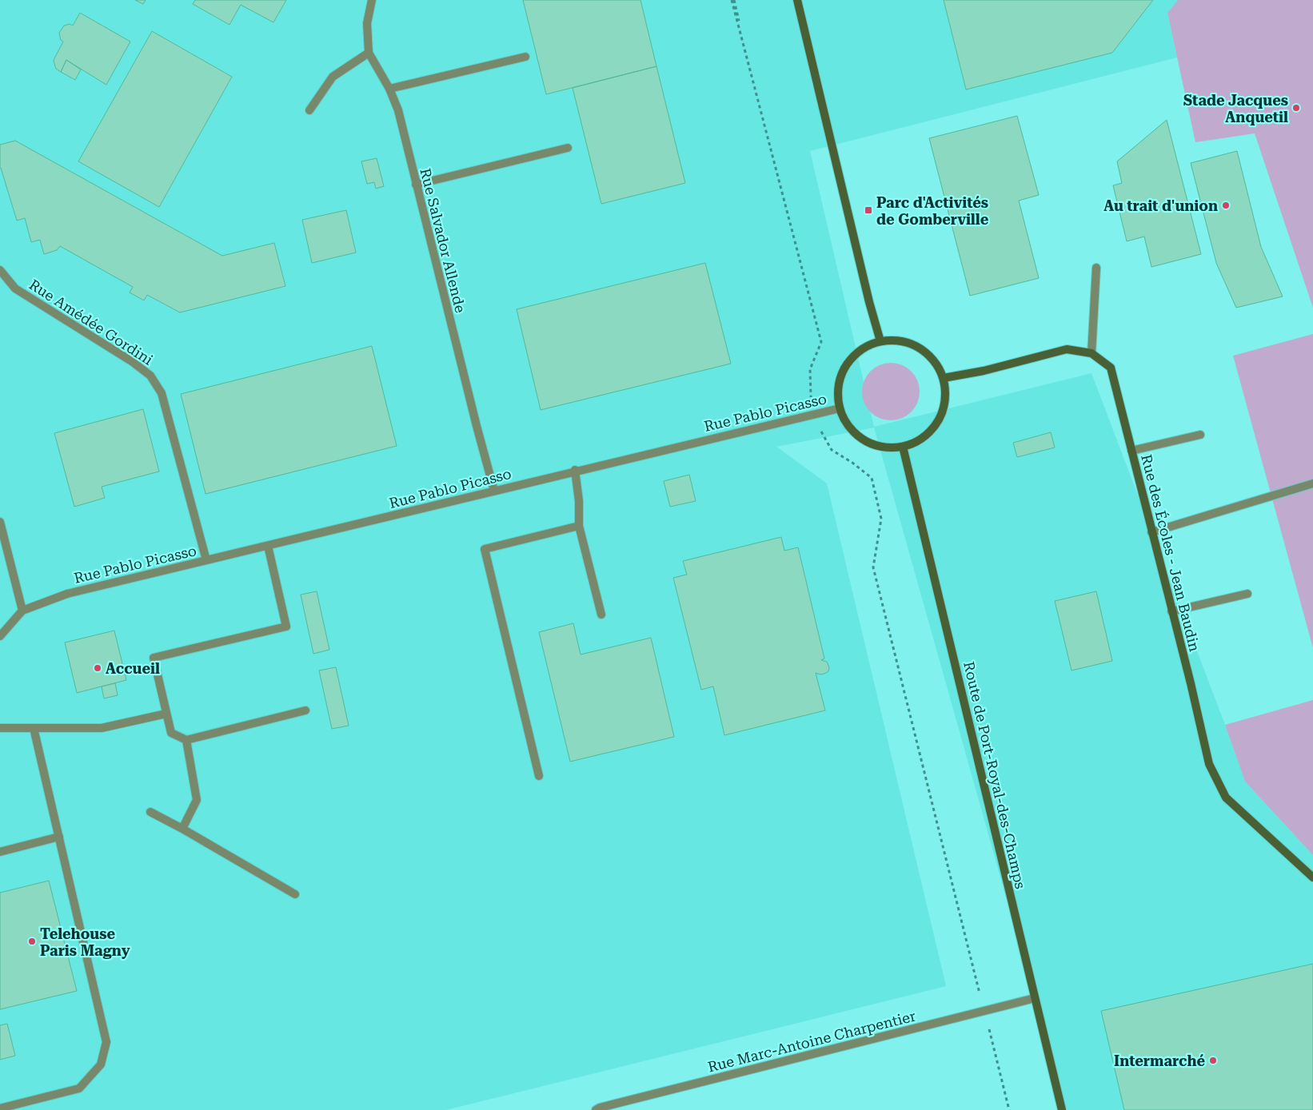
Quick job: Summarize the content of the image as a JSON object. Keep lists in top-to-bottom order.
{
  "streets": {
    "main road": ["Rue des Écoles - Jean Baudin", "Route de Port-Royal-des-Champs"],
    "street": [
      "Rue Salvador Allende",
      "Rue Amédée Gordini",
      "Rue Pablo Picasso",
      "Rue Marc-Antoine Charpentier"
    ]
  },
  "crossings": [
    ["Rue Salvador Allende", "Rue Pablo Picasso"],
    ["Rue Amédée Gordini", "Rue Pablo Picasso"],
    ["Rue Pablo Picasso", "Rue des Écoles - Jean Baudin"],
    ["Rue Pablo Picasso", "Route de Port-Royal-des-Champs"],
    ["Rue des Écoles - Jean Baudin", "Route de Port-Royal-des-Champs"],
    ["Route de Port-Royal-des-Champs", "Rue Marc-Antoine Charpentier"]
  ],
  "places": {
    "other": [
      "Stade Jacques Anquetil",
      "Au trait d'union",
      "Accueil",
      "Telehouse Paris Magny",
      "Intermarché"
    ],
    "transit": ["Parc d'Activités de Gomberville"]
  }
}
